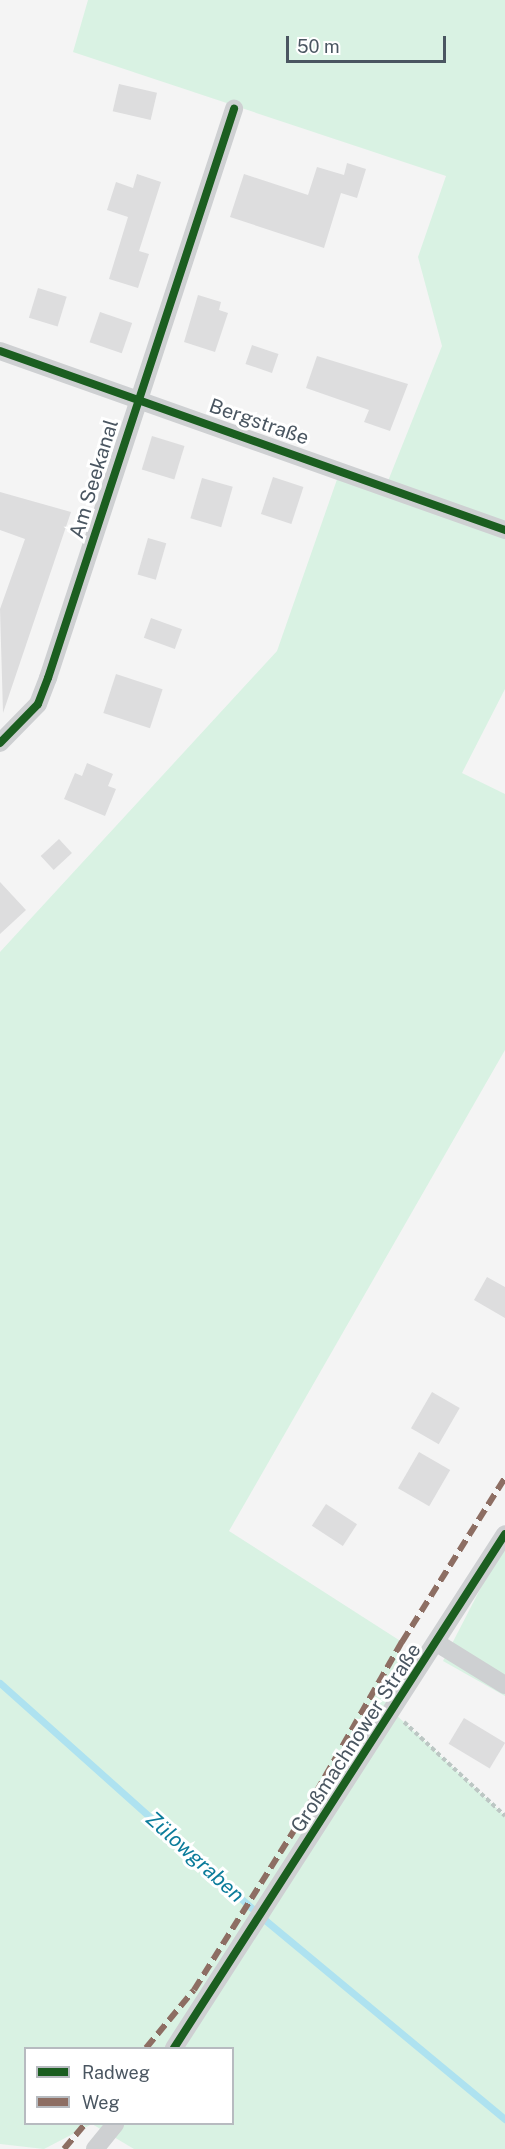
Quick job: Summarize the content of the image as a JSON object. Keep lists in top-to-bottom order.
{
  "streets": {
    "street": ["Bergstraße", "Am Seekanal", "Großmachnower Straße"]
  },
  "crossings": [
    ["Bergstraße", "Am Seekanal"]
  ],
  "water": ["Zülowgraben"],
  "legend": ["Radweg", "Weg"],
  "scale_bar": "50 m"
}
